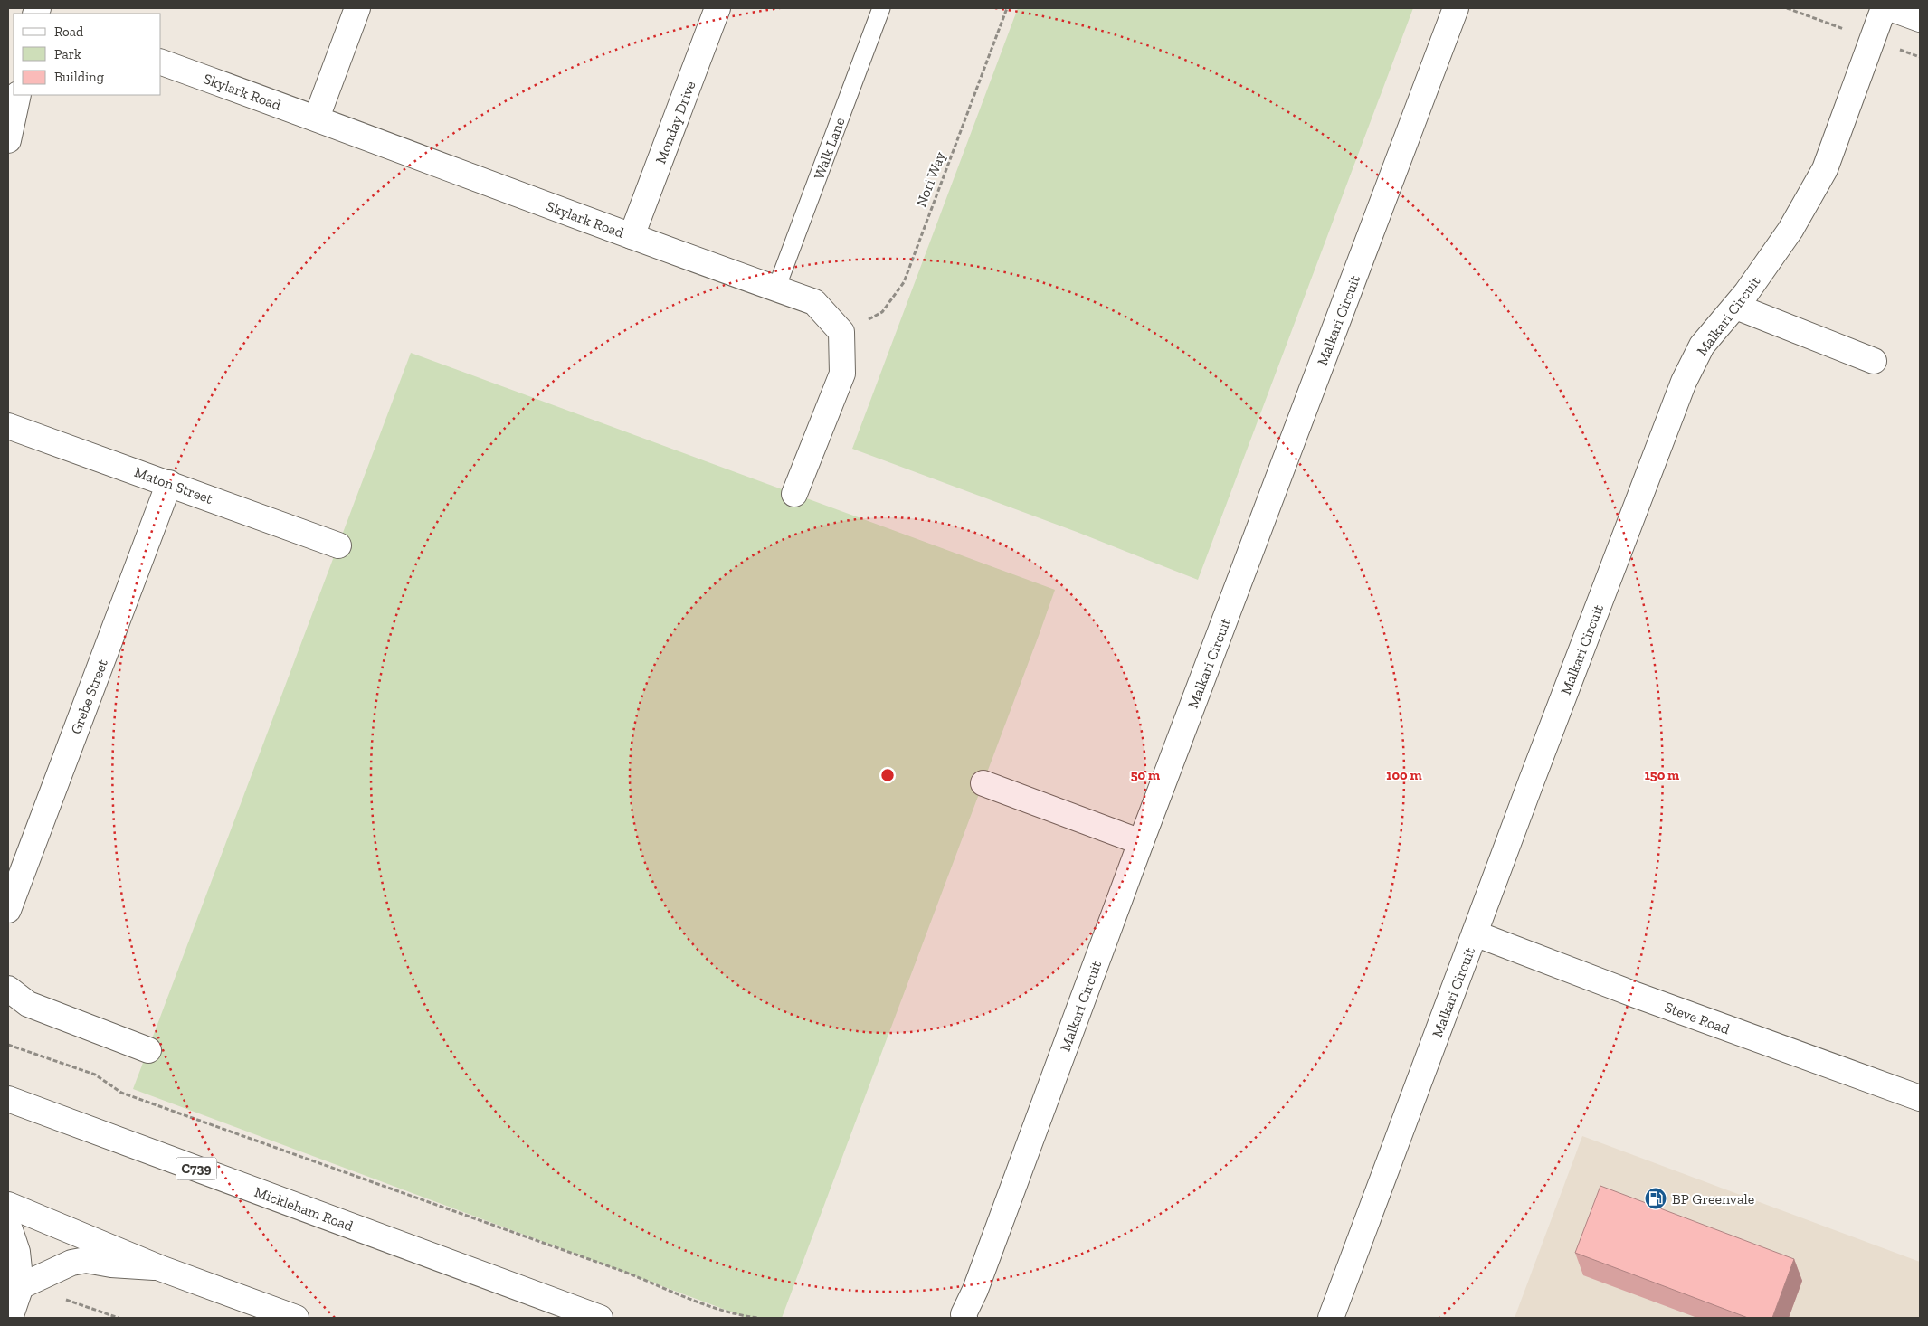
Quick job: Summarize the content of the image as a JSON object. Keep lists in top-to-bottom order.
{
  "streets": {
    "street": [
      "Skylark Road",
      "Monday Drive",
      "Malkari Circuit",
      "Maton Street",
      "Grebe Street",
      "Steve Road",
      "C739",
      "Mickleham Road"
    ],
    "lane": ["Walk Lane"],
    "path": ["Nori Way"]
  },
  "crossings": [
    ["Skylark Road", "Monday Drive"],
    ["Skylark Road", "Walk Lane"],
    ["Skylark Road", "Nori Way"],
    ["Malkari Circuit", "Steve Road"],
    ["Maton Street", "Grebe Street"]
  ],
  "places": {
    "fuel station": ["BP Greenvale"]
  },
  "legend": ["Road", "Park", "Building"],
  "rings": ["50 m", "100 m", "150 m"]
}
